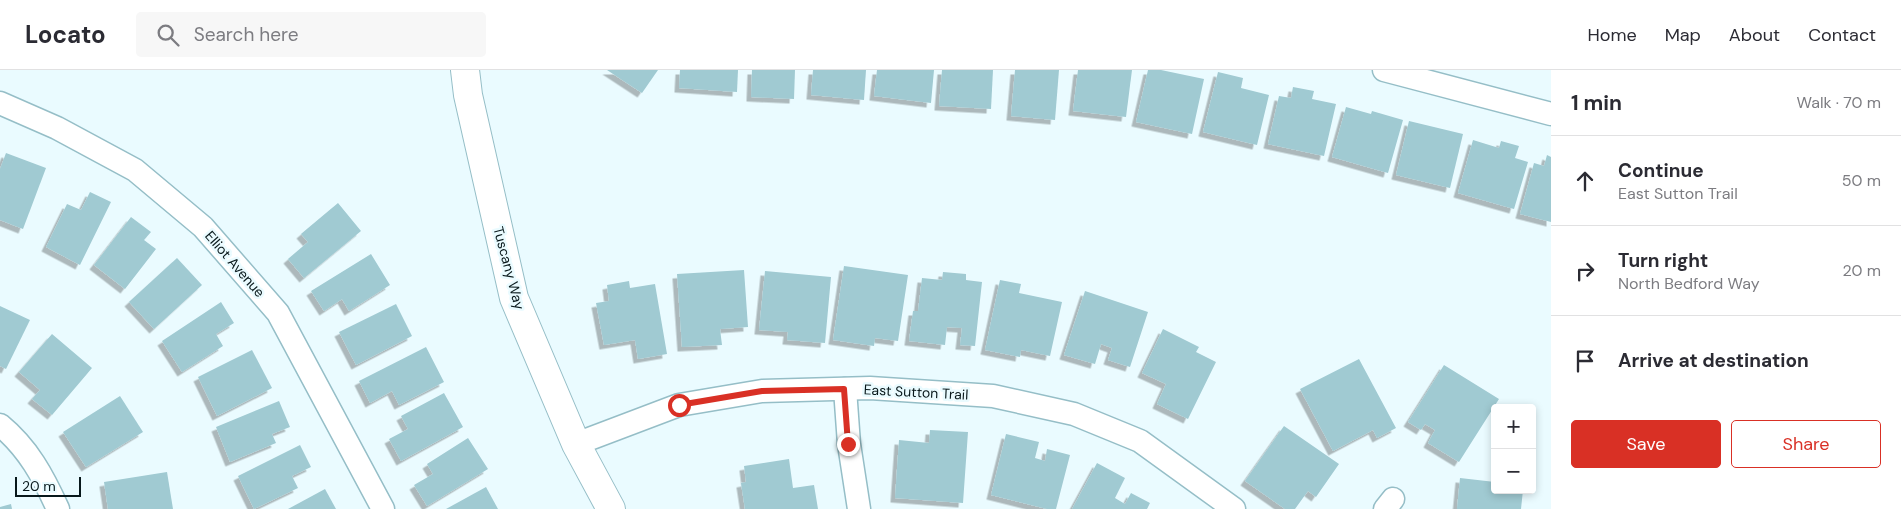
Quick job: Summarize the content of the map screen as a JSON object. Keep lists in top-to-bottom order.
{
  "streets": {
    "street": ["Elliot Avenue", "Tuscany Way", "East Sutton Trail"]
  },
  "crossings": [
    ["Tuscany Way", "East Sutton Trail"]
  ],
  "scale_bar": "20 m",
  "page": {
    "header": "Locato",
    "search": "Search here",
    "nav": [
      "Home",
      "Map",
      "About",
      "Contact"
    ],
    "heading": ["1 min", "Walk · 70 m"],
    "list": [
      ["Continue", "East Sutton Trail", "50 m"],
      ["Turn right", "North Bedford Way", "20 m"],
      "Arrive at destination"
    ],
    "map_buttons": ["+", "−"],
    "buttons": ["Save", "Share"],
    "scale": "20 m"
  }
}
